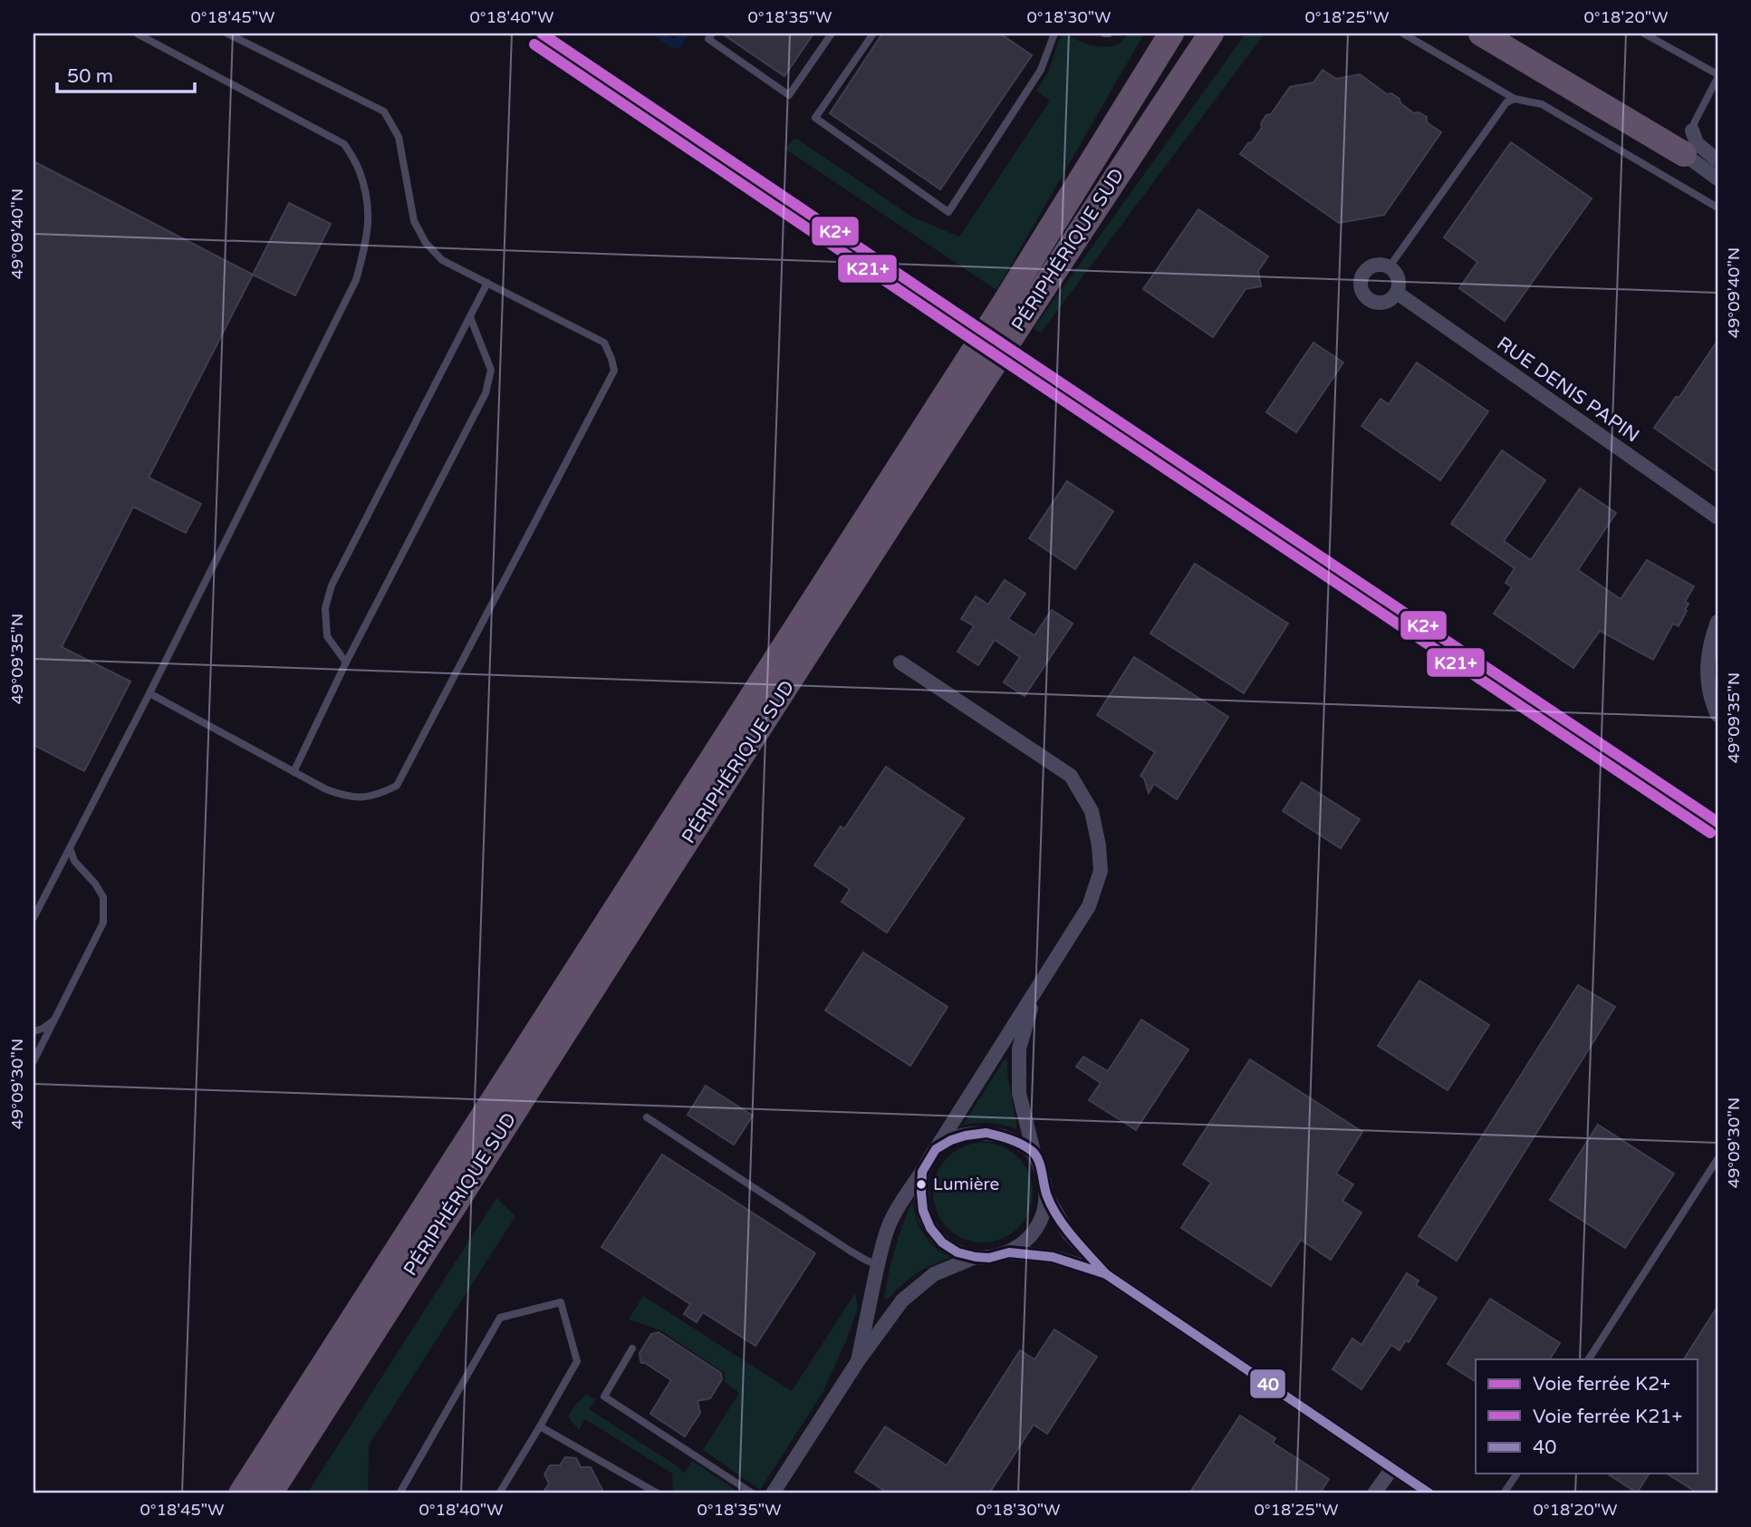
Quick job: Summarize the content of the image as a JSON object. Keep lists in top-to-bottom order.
{
  "streets": {
    "highway": ["PÉRIPHÉRIQUE SUD"],
    "street": ["RUE DENIS PAPIN"]
  },
  "places": ["Lumière"],
  "lines": ["rail line K2+", "rail line K21+", "transit line 40"],
  "legend": ["Voie ferrée K2+", "Voie ferrée K21+", "40"],
  "scale_bar": "50 m",
  "coordinates": [
    "0°18'45\"W",
    "0°18'40\"W",
    "0°18'35\"W",
    "0°18'30\"W",
    "0°18'25\"W",
    "0°18'20\"W",
    "49°09'40\"N",
    "49°09'35\"N",
    "49°09'30\"N"
  ]
}
